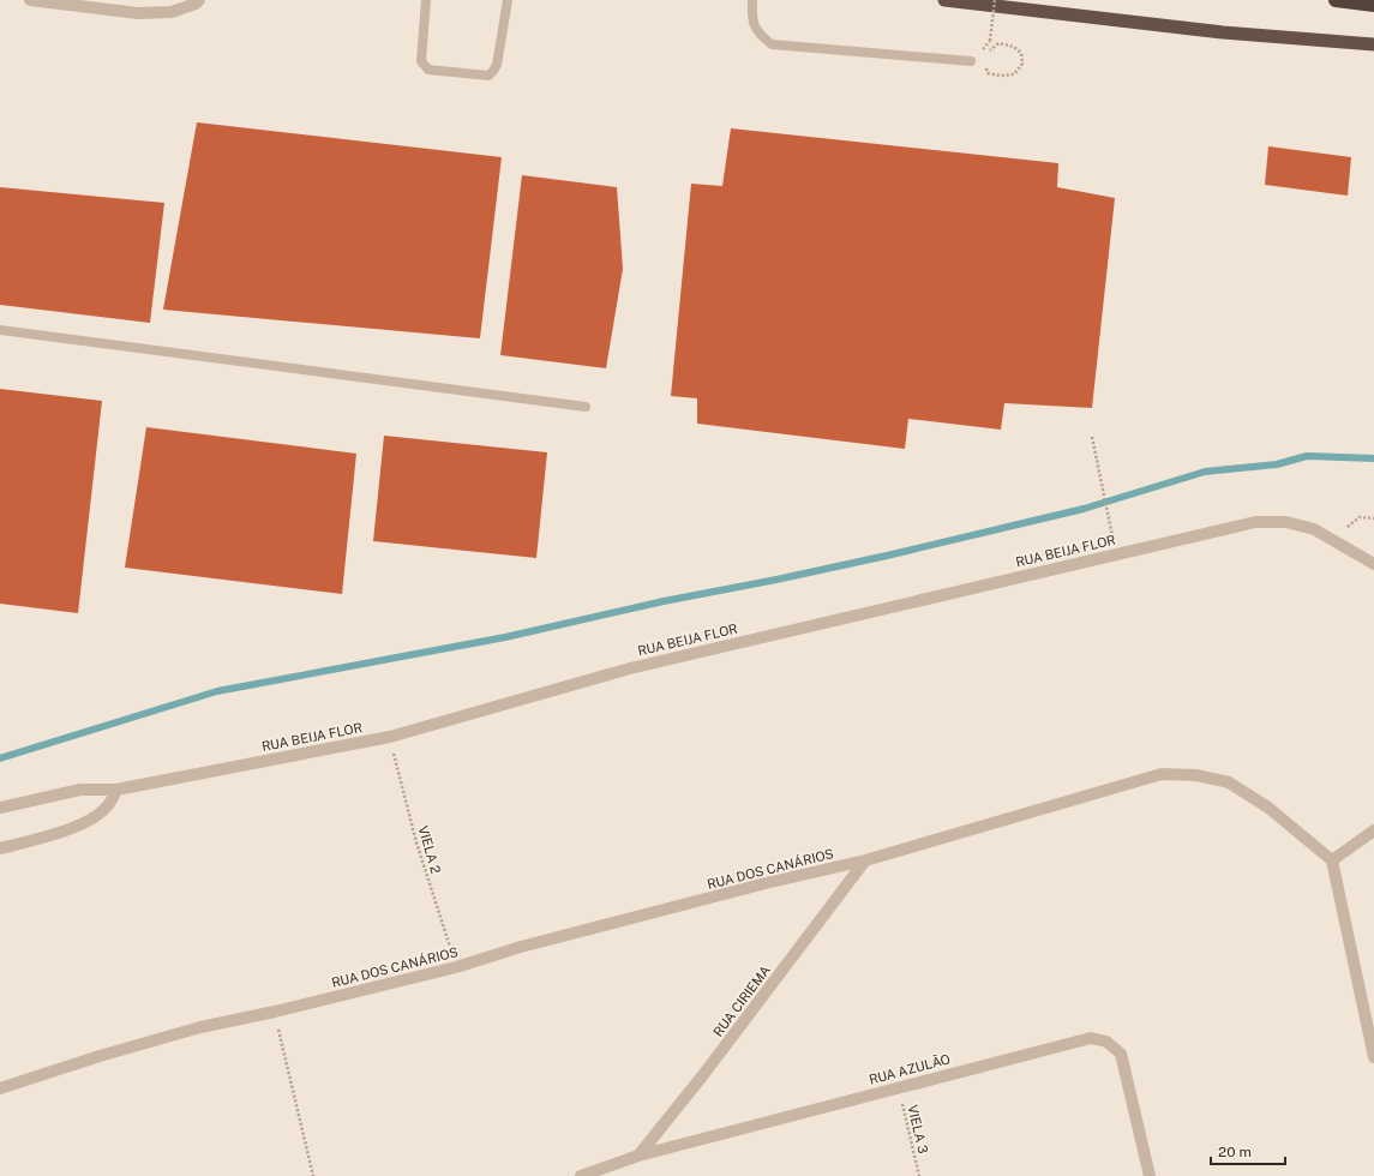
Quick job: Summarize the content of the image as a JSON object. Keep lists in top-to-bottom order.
{
  "streets": {
    "street": [
      "RUA BEIJA FLOR",
      "RUA DOS CANÁRIOS",
      "RUA CIRIEMA",
      "RUA AZULÃO"
    ],
    "path": ["VIELA 2", "VIELA 3"]
  },
  "crossings": [
    ["RUA BEIJA FLOR", "VIELA 2"],
    ["VIELA 2", "RUA DOS CANÁRIOS"],
    ["RUA DOS CANÁRIOS", "RUA CIRIEMA"],
    ["RUA CIRIEMA", "RUA AZULÃO"],
    ["RUA AZULÃO", "VIELA 3"]
  ],
  "scale_bar": "20 m"
}
